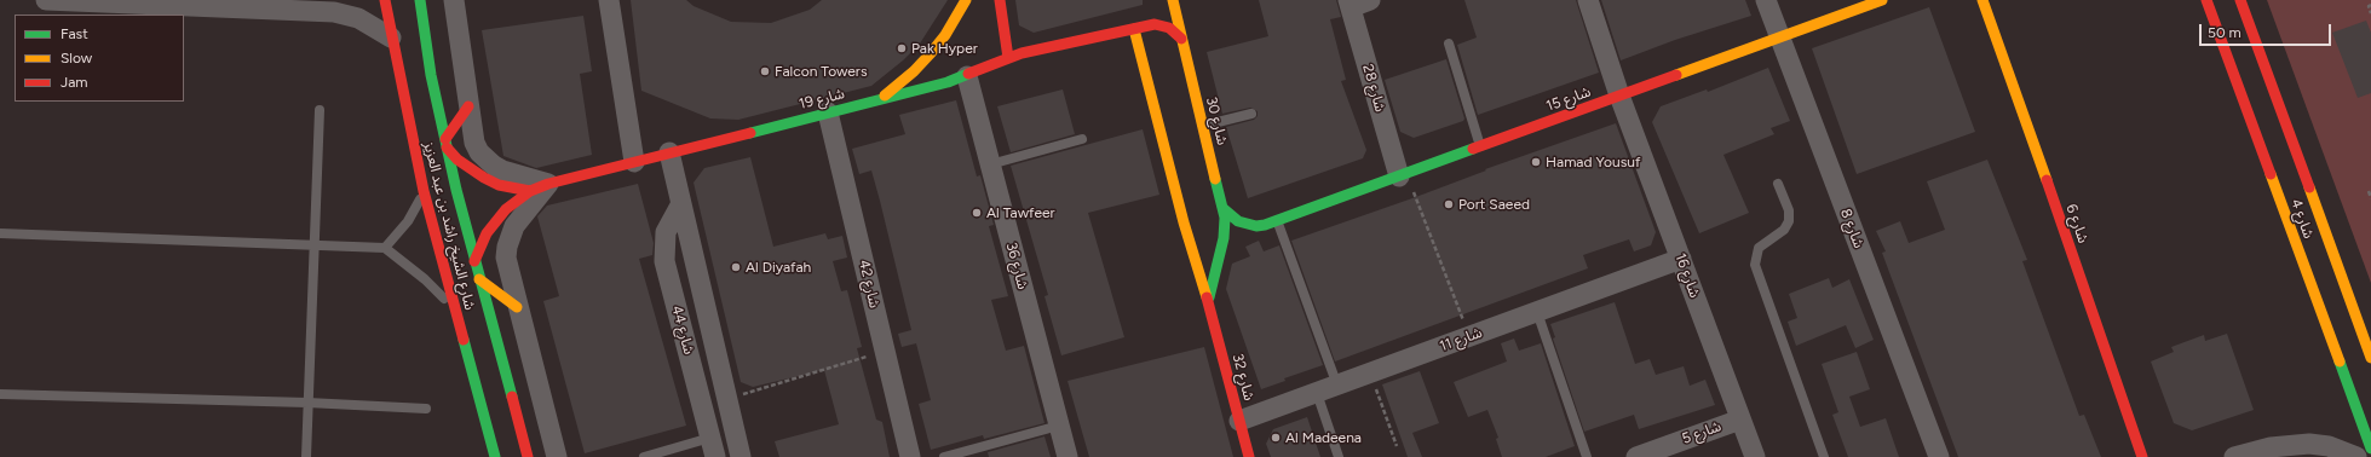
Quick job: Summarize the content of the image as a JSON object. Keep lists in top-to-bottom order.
{
  "streets": {
    "street": [
      "شارع 28",
      "شارع 19",
      "شارع 15",
      "شارع 30",
      "شارع 4",
      "شارع 6",
      "شارع الشيخ راشد بن عبد العزيز",
      "شارع 8",
      "شارع 36",
      "شارع 16",
      "شارع 42",
      "شارع 44",
      "شارع 11",
      "شارع 32",
      "شارع 5"
    ]
  },
  "crossings": [
    ["شارع 28", "شارع 15"],
    ["شارع 19", "شارع 30"],
    ["شارع 19", "شارع الشيخ راشد بن عبد العزيز"],
    ["شارع 19", "شارع 36"],
    ["شارع 19", "شارع 42"],
    ["شارع 19", "شارع 44"],
    ["شارع 15", "شارع 30"],
    ["شارع 15", "شارع 8"],
    ["شارع 15", "شارع 16"],
    ["شارع 30", "شارع 32"],
    ["شارع 16", "شارع 11"],
    ["شارع 16", "شارع 5"],
    ["شارع 11", "شارع 32"]
  ],
  "places": [
    "Pak Hyper",
    "Falcon Towers",
    "Hamad Yousuf",
    "Port Saeed",
    "Al Tawfeer",
    "Al Diyafah",
    "Al Madeena"
  ],
  "legend": ["Fast", "Slow", "Jam"],
  "scale_bar": "50 m"
}
